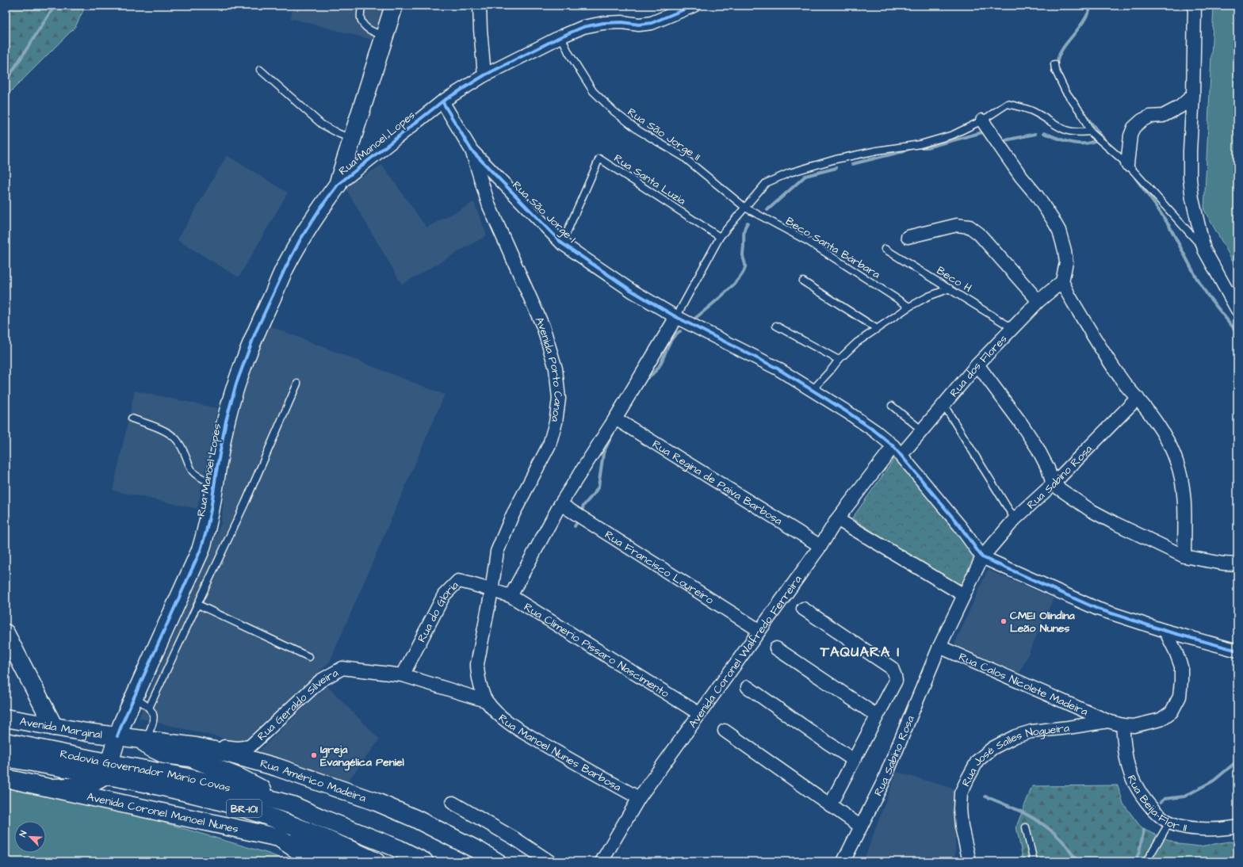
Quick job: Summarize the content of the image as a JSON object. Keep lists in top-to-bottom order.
{
  "streets": {
    "street": [
      "Rua Manoel Lopes",
      "Rua São Jorge I",
      "Rua dos Flores",
      "Avenida Porto Canoa",
      "Rua Sabino Rosa",
      "Rua Regina de Paiva Barbosa",
      "Rua Francisco Loureiro",
      "Rua do Gloria",
      "Rua Climerio Pissaro Nascimento",
      "Avenida Coronel Walfredo Ferreira",
      "Rua Calos Nicolete Madeira",
      "Rua Geraldo Silveira",
      "Avenida Marginal",
      "Rua Manoel Nunes Barbosa",
      "Rua José Salles Nogueira",
      "Rodovia Governador Mário Covas",
      "Rua Américo Madeira",
      "Rua Beija-Flor II",
      "BR-101",
      "Avenida Coronel Manoel Nunes"
    ],
    "lane": [
      "Rua São Jorge II",
      "Rua Santa Luzia",
      "Beco Santa Bárbara",
      "Beco H"
    ]
  },
  "crossings": [
    ["Rua São Jorge II", "Rua Manoel Lopes"],
    ["Rua São Jorge II", "Beco Santa Bárbara"],
    ["Rua Manoel Lopes", "Rua São Jorge I"],
    ["Rua Manoel Lopes", "Avenida Marginal"],
    ["Rua Manoel Lopes", "Rodovia Governador Mário Covas"],
    ["Rua Manoel Lopes", "Rua Américo Madeira"],
    ["Rua Santa Luzia", "Rua São Jorge I"],
    ["Rua São Jorge I", "Rua dos Flores"],
    ["Rua São Jorge I", "Avenida Porto Canoa"],
    ["Rua São Jorge I", "Rua Sabino Rosa"],
    ["Rua São Jorge I", "Avenida Coronel Walfredo Ferreira"],
    ["Beco H", "Rua dos Flores"],
    ["Rua dos Flores", "Avenida Coronel Walfredo Ferreira"],
    ["Avenida Porto Canoa", "Rua do Gloria"],
    ["Avenida Porto Canoa", "Rua Climerio Pissaro Nascimento"],
    ["Avenida Porto Canoa", "Rua Geraldo Silveira"],
    ["Avenida Porto Canoa", "Rua Manoel Nunes Barbosa"],
    ["Rua Sabino Rosa", "Rua Calos Nicolete Madeira"],
    ["Rua Regina de Paiva Barbosa", "Avenida Coronel Walfredo Ferreira"],
    ["Rua Francisco Loureiro", "Avenida Coronel Walfredo Ferreira"],
    ["Rua do Gloria", "Rua Climerio Pissaro Nascimento"],
    ["Rua do Gloria", "Rua Geraldo Silveira"],
    ["Rua Climerio Pissaro Nascimento", "Avenida Coronel Walfredo Ferreira"],
    ["Avenida Coronel Walfredo Ferreira", "Rua Manoel Nunes Barbosa"],
    ["Rua Calos Nicolete Madeira", "Rua José Salles Nogueira"],
    ["Rua Calos Nicolete Madeira", "Rua Beija-Flor II"],
    ["Rua Geraldo Silveira", "Rua Manoel Nunes Barbosa"],
    ["Rua Geraldo Silveira", "Rua Américo Madeira"],
    ["Avenida Marginal", "Rua Américo Madeira"]
  ],
  "districts": ["TAQUARA I"],
  "places": ["CMEI Olindina Leão Nunes", "Igreja Evangélica Peniel"],
  "north": "top left"
}
